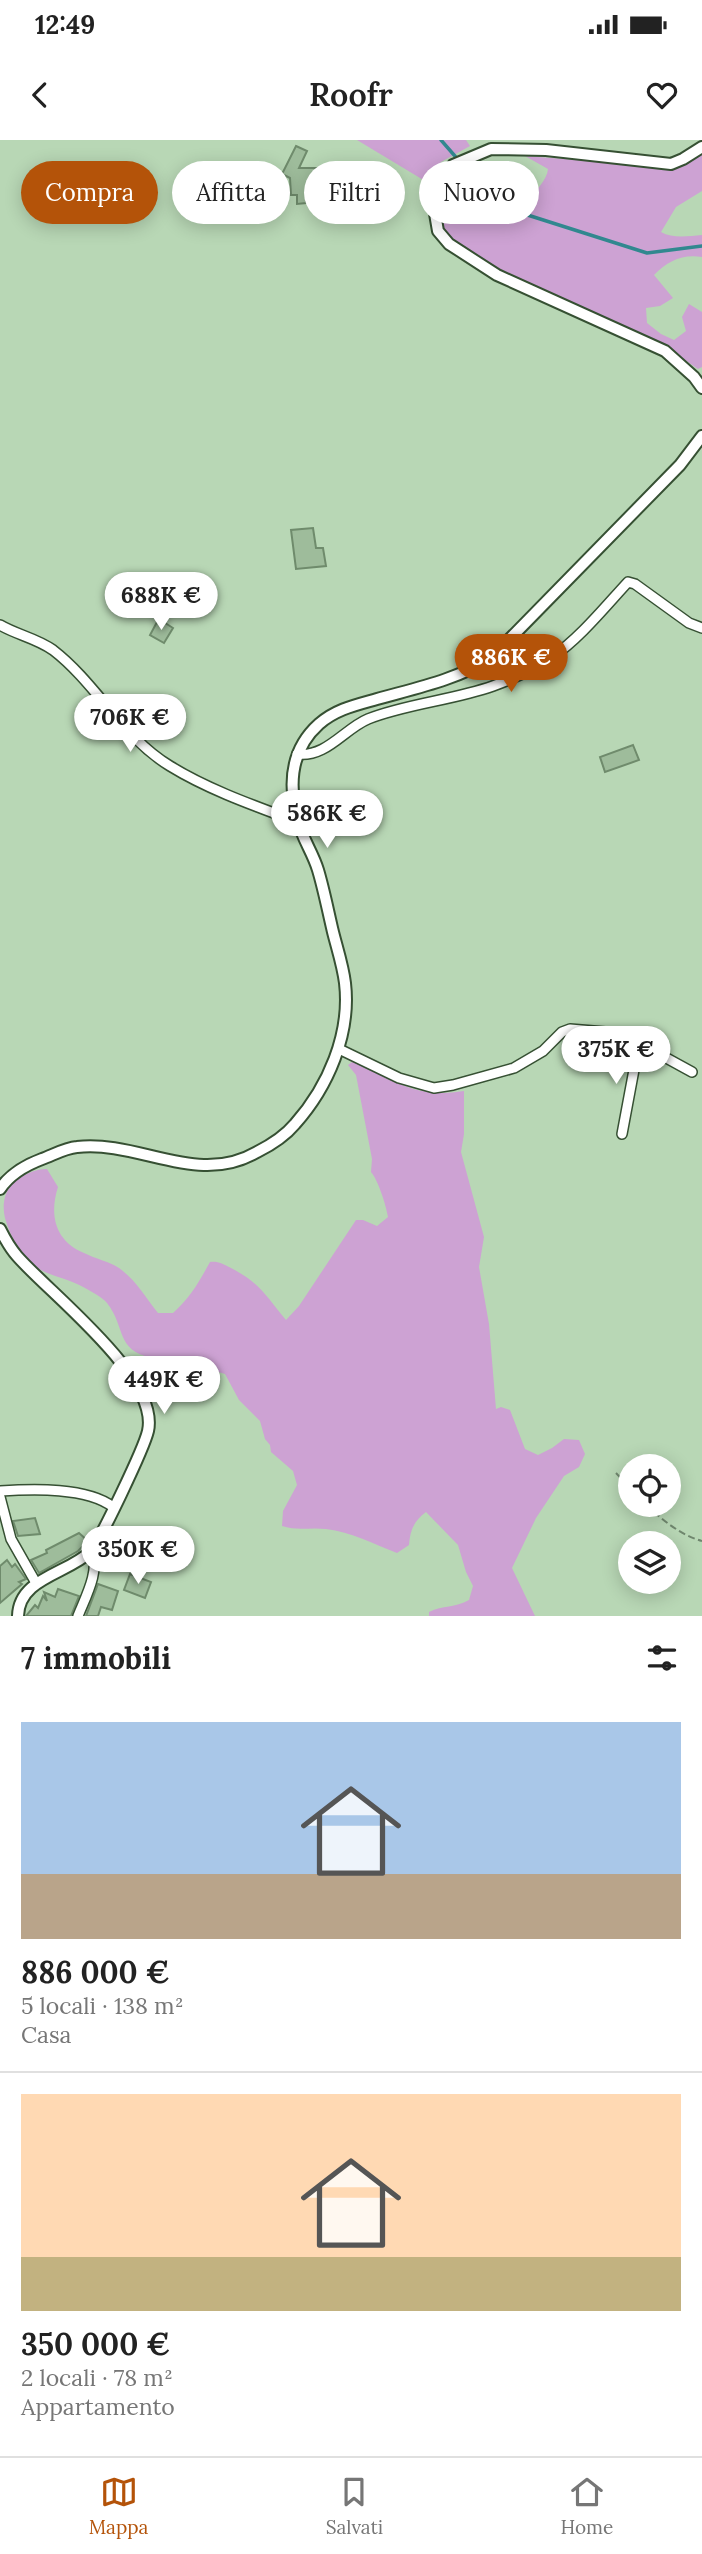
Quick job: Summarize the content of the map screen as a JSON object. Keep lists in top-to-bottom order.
{
  "page": {
    "status": "12:49",
    "header": "Roofr",
    "chip": [
      "Compra",
      "Affitta",
      "Filtri",
      "Nuovo"
    ],
    "price": [
      "688K €",
      "886K €",
      "706K €",
      "586K €",
      "375K €",
      "449K €",
      "350K €"
    ],
    "heading": "7 immobili",
    "list": [
      {
        "name": "886 000 €",
        "note": "5 locali · 138 m² · Casa"
      },
      {
        "name": "350 000 €",
        "note": "2 locali · 78 m² · Appartamento"
      }
    ],
    "tabs": ["Mappa", "Salvati", "Home"]
  }
}
